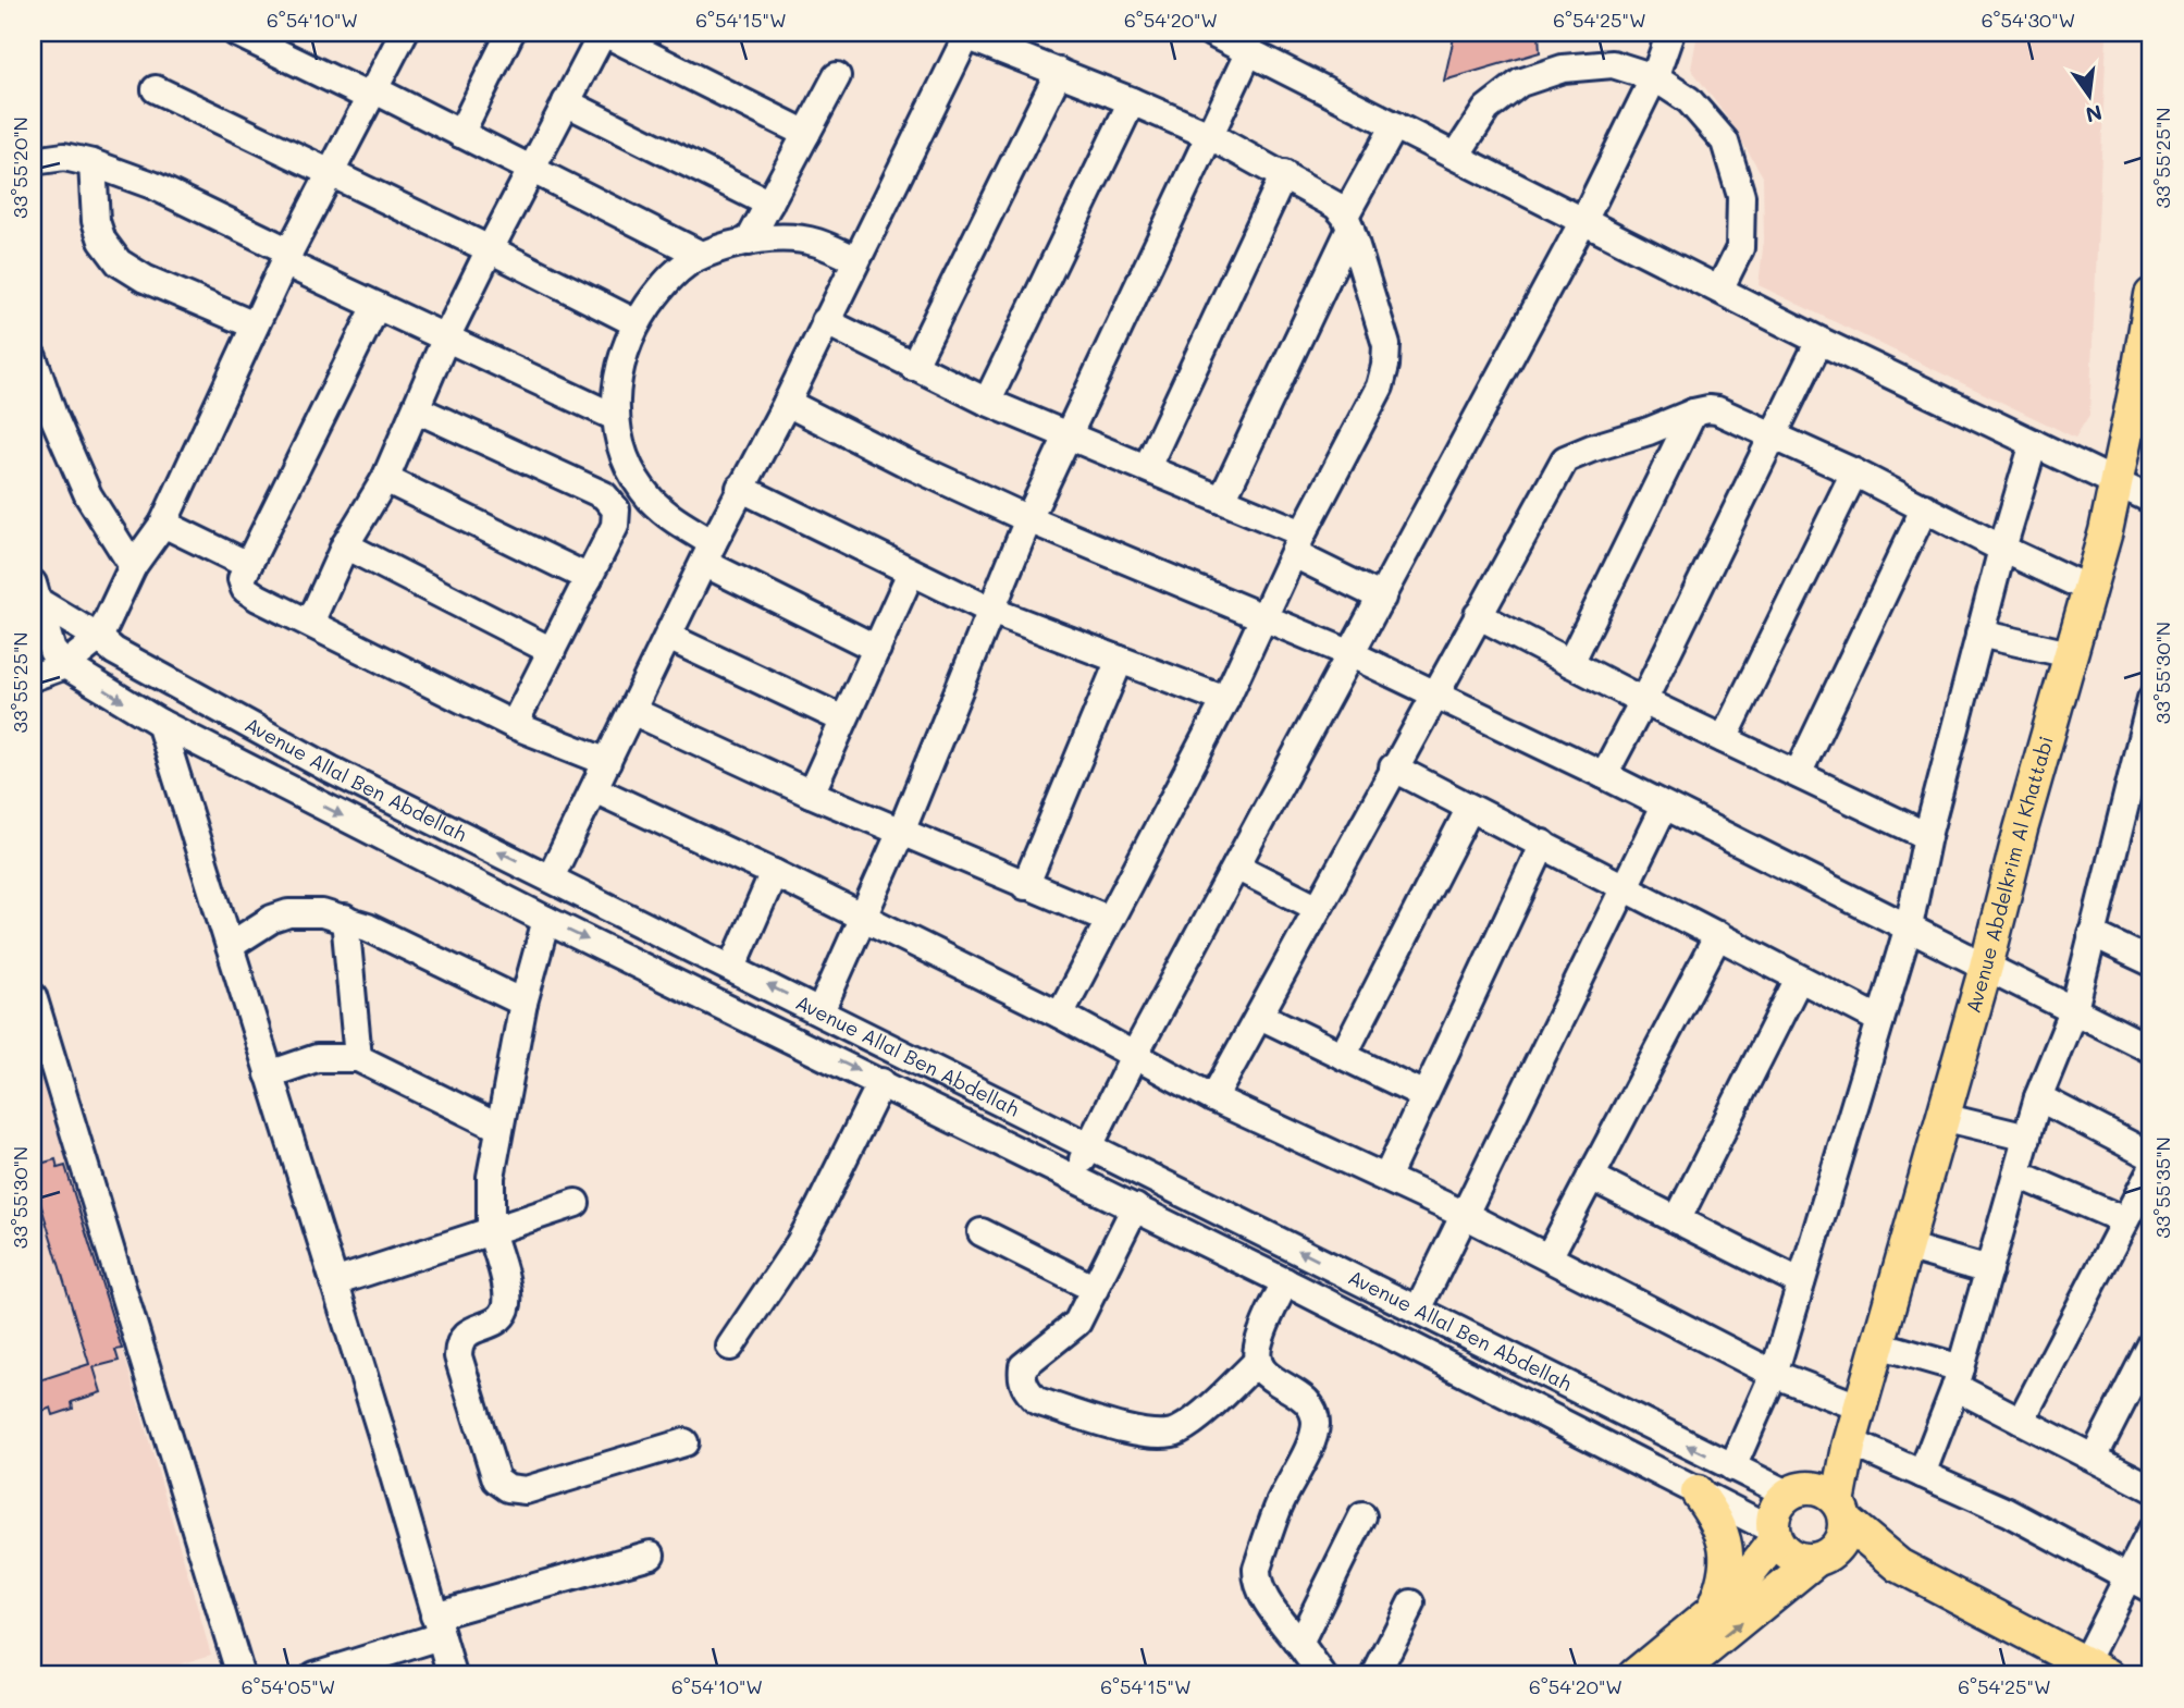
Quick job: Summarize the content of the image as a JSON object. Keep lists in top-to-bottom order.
{
  "streets": {
    "main road": ["Avenue Abdelkrim Al Khattabi"],
    "street": ["Avenue Allal Ben Abdellah"]
  },
  "crossings": [
    ["Avenue Allal Ben Abdellah", "Avenue Abdelkrim Al Khattabi"]
  ],
  "north": "bottom",
  "coordinates": [
    "6°54'10\"W",
    "6°54'15\"W",
    "6°54'20\"W",
    "6°54'25\"W",
    "6°54'30\"W",
    "33°55'25\"N",
    "33°55'20\"N",
    "33°55'30\"N",
    "33°55'35\"N",
    "6°54'05\"W"
  ]
}
